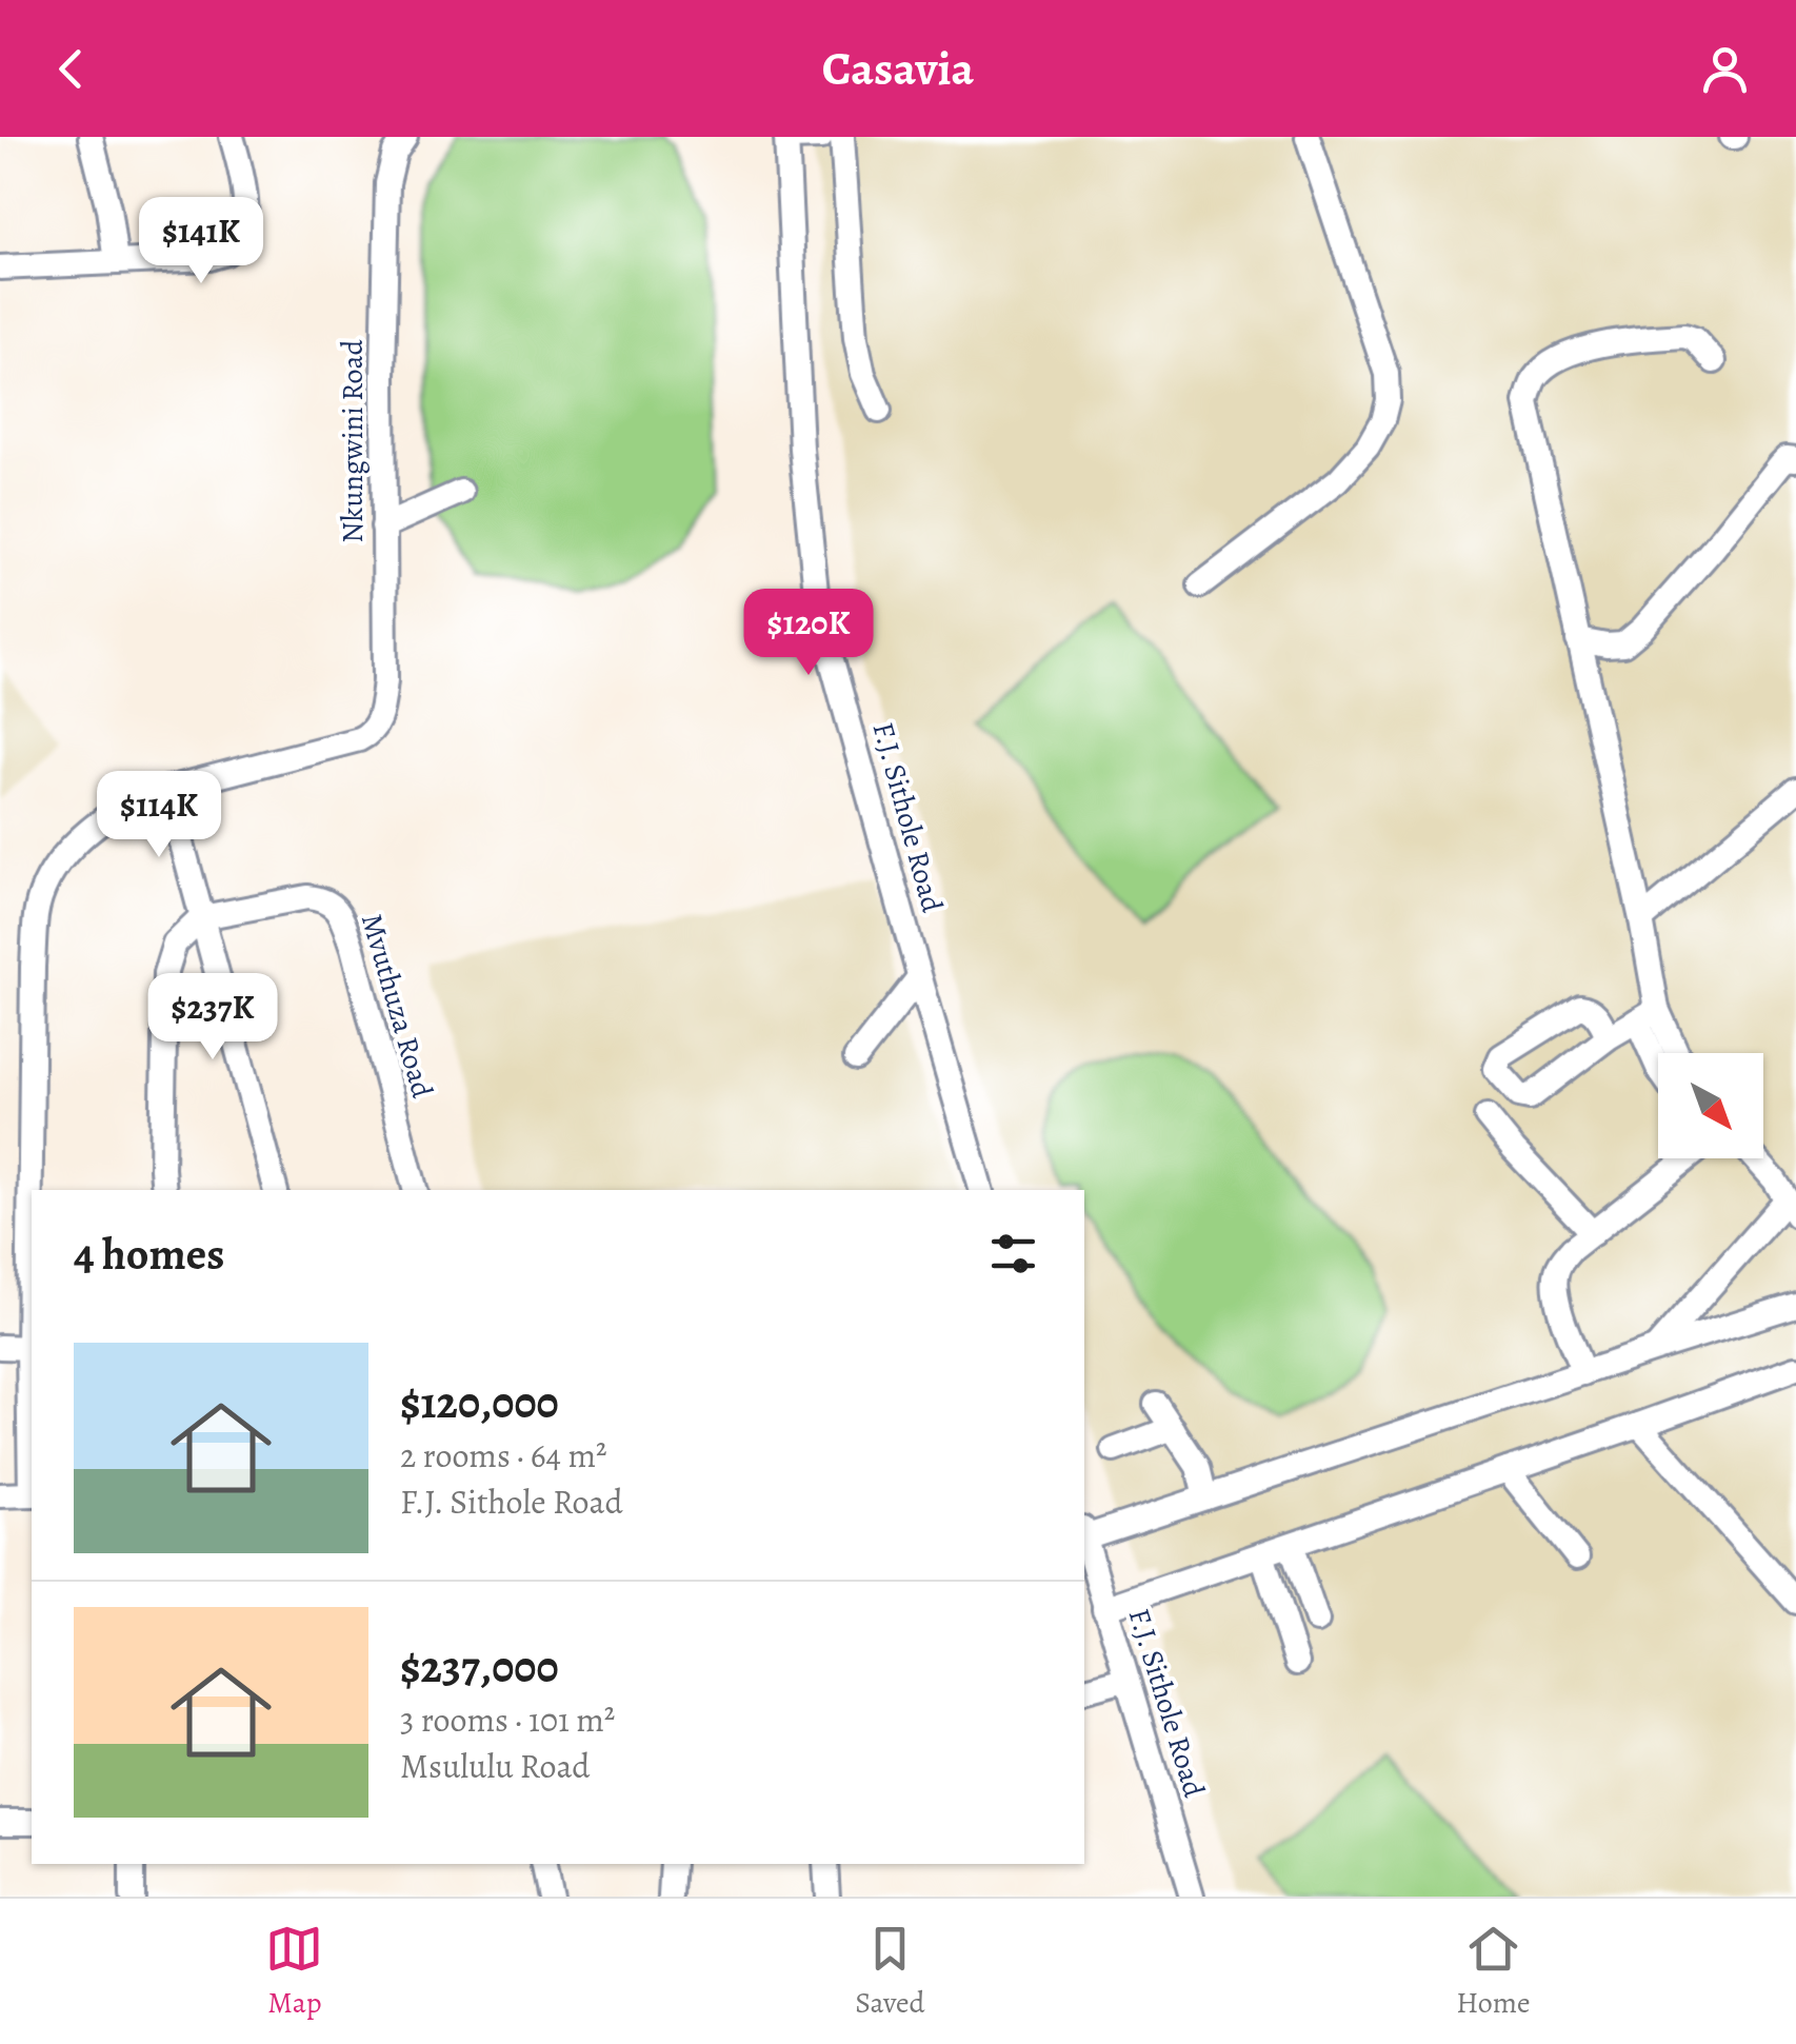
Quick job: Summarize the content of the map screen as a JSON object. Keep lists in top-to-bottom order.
{
  "streets": {
    "street": ["Nkungwini Road", "F.J. Sithole Road", "Mvuthuza Road"]
  },
  "north": "bottom right",
  "page": {
    "header": "Casavia",
    "price": [
      "$141K",
      "$120K",
      "$114K",
      "$237K"
    ],
    "heading": "4 homes",
    "list": [
      {
        "name": "$120,000",
        "note": "2 rooms · 64 m² · F.J. Sithole Road"
      },
      {
        "name": "$237,000",
        "note": "3 rooms · 101 m² · Msululu Road"
      }
    ],
    "tabs": ["Map", "Saved", "Home"]
  }
}
